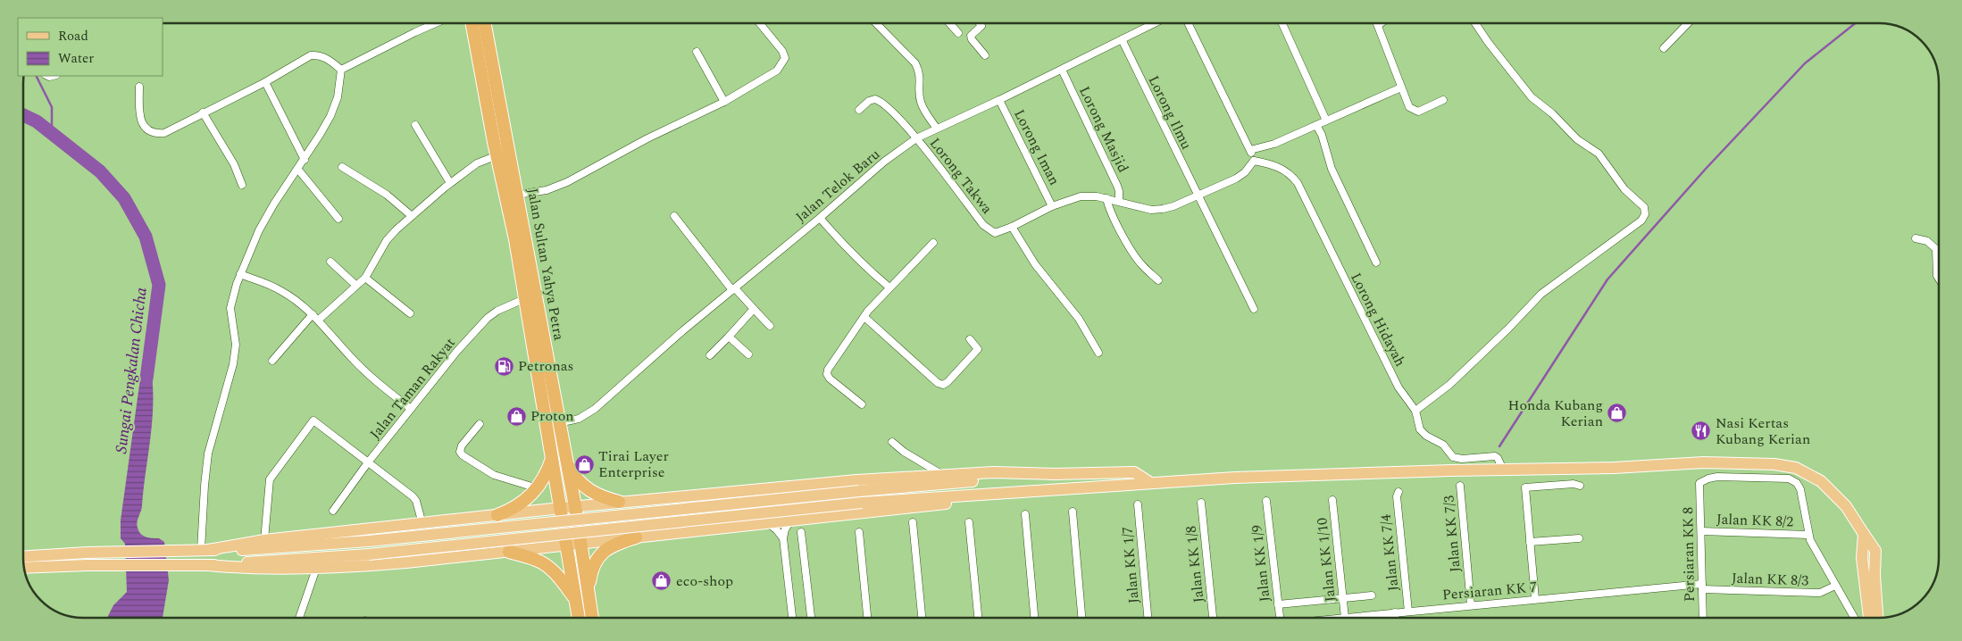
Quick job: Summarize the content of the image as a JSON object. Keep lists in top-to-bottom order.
{
  "streets": {
    "highway": ["Jalan Sultan Yahya Petra"],
    "street": [
      "Lorong Ilmu",
      "Lorong Masjid",
      "Lorong Iman",
      "Lorong Takwa",
      "Jalan Telok Baru",
      "Lorong Hidayah",
      "Jalan Taman Rakyat",
      "Jalan KK 8/2",
      "Jalan KK 7/3",
      "Jalan KK 7/4",
      "Persiaran KK 8",
      "Jalan KK 1/10",
      "Jalan KK 1/9",
      "Jalan KK 1/8",
      "Jalan KK 1/7",
      "Jalan KK 8/3",
      "Persiaran KK 7"
    ]
  },
  "crossings": [
    ["Lorong Ilmu", "Lorong Takwa"],
    ["Lorong Ilmu", "Jalan Telok Baru"],
    ["Lorong Masjid", "Lorong Takwa"],
    ["Lorong Masjid", "Jalan Telok Baru"],
    ["Lorong Iman", "Lorong Takwa"],
    ["Lorong Iman", "Jalan Telok Baru"],
    ["Lorong Takwa", "Jalan Telok Baru"],
    ["Lorong Takwa", "Lorong Hidayah"],
    ["Jalan Telok Baru", "Jalan Sultan Yahya Petra"],
    ["Jalan Sultan Yahya Petra", "Jalan Taman Rakyat"],
    ["Jalan KK 8/2", "Persiaran KK 8"],
    ["Jalan KK 7/3", "Persiaran KK 7"],
    ["Jalan KK 7/4", "Persiaran KK 7"],
    ["Persiaran KK 8", "Jalan KK 8/3"],
    ["Persiaran KK 8", "Persiaran KK 7"],
    ["Jalan KK 1/10", "Persiaran KK 7"],
    ["Jalan KK 8/3", "Persiaran KK 7"]
  ],
  "water": ["Sungai Pengkalan Chicha"],
  "places": {
    "fuel station": ["Petronas"],
    "shop": [
      "Honda Kubang Kerian",
      "Proton",
      "Tirai Layer Enterprise",
      "eco-shop"
    ],
    "restaurant": ["Nasi Kertas Kubang Kerian"]
  },
  "legend": ["Road", "Water"]
}
